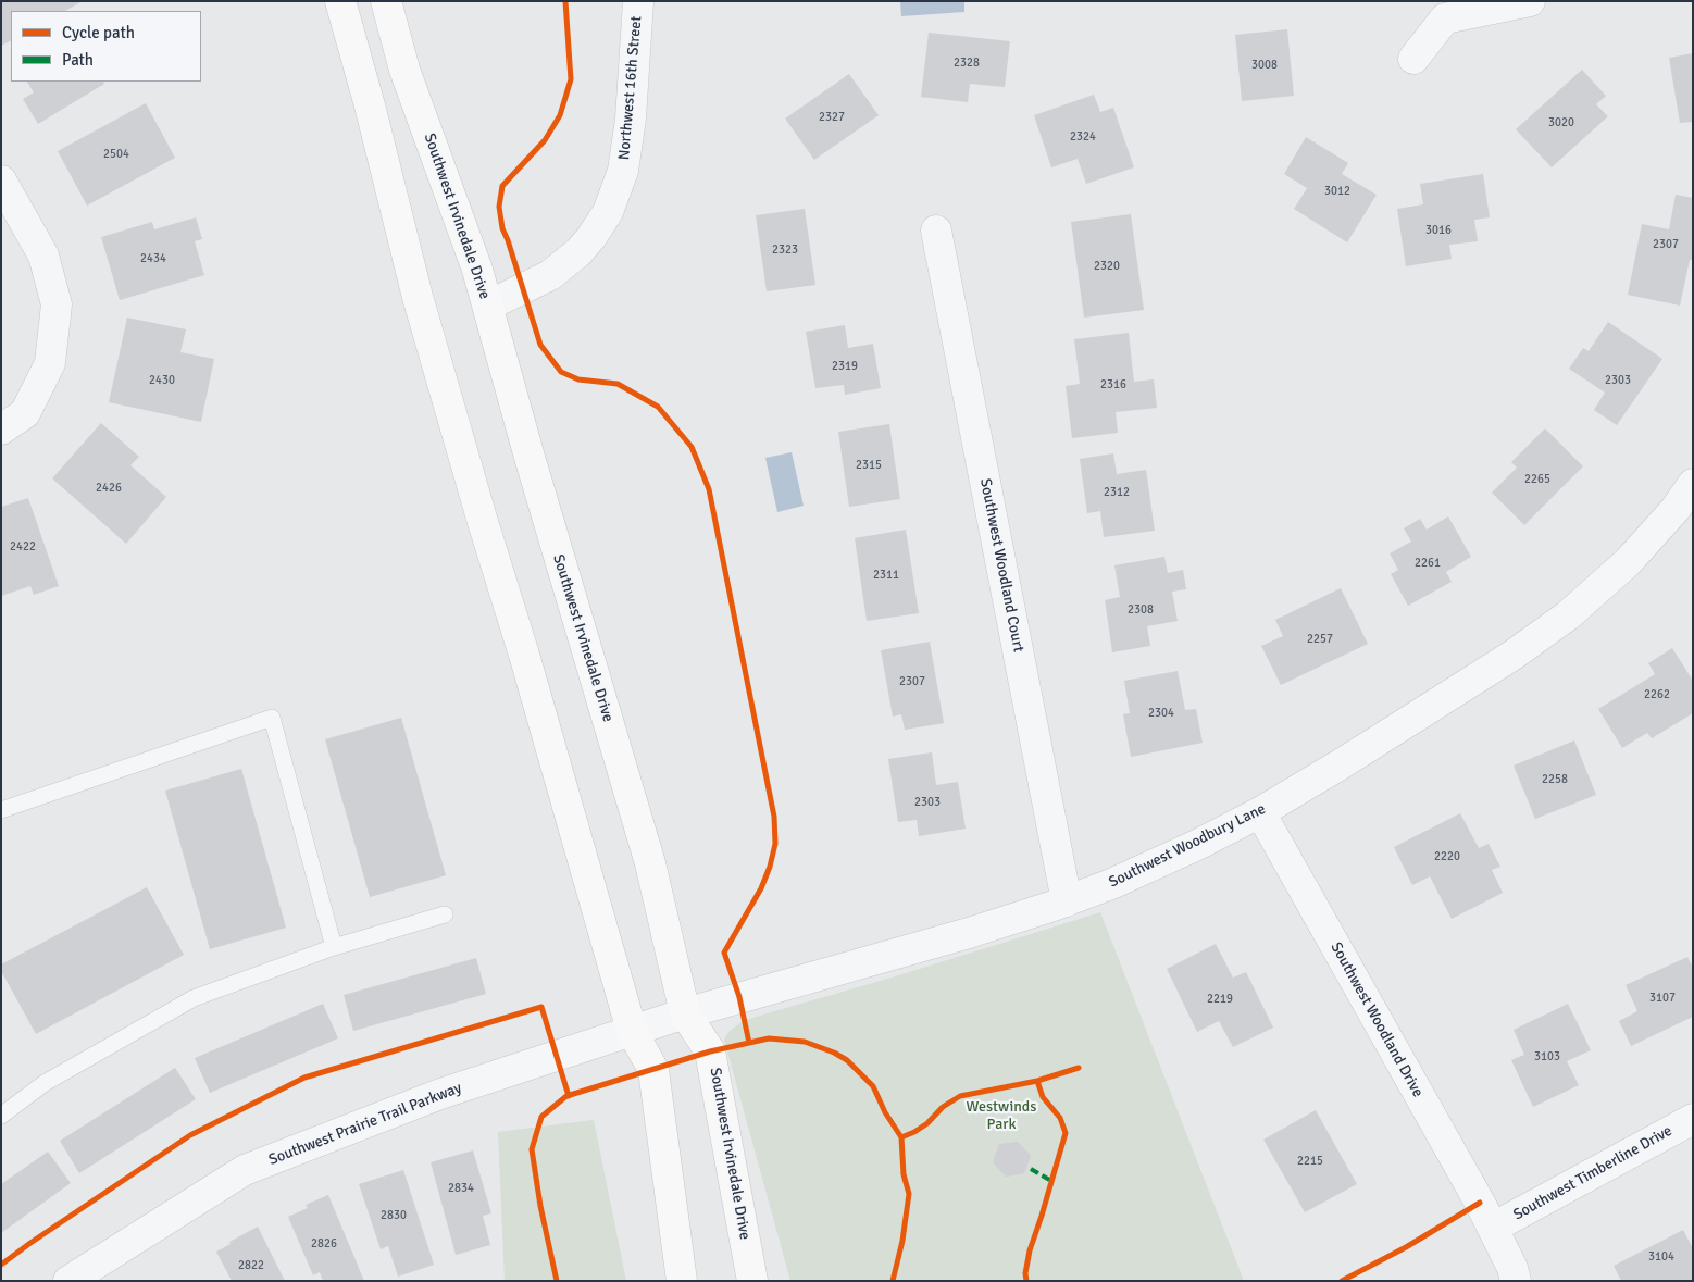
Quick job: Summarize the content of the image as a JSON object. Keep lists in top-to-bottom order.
{
  "streets": {
    "main road": ["Southwest Irvinedale Drive"],
    "street": [
      "Northwest 16th Street",
      "Southwest Woodland Court",
      "Southwest Woodbury Lane",
      "Southwest Woodland Drive",
      "Southwest Prairie Trail Parkway",
      "Southwest Timberline Drive"
    ]
  },
  "crossings": [
    ["Northwest 16th Street", "Southwest Irvinedale Drive"],
    ["Southwest Irvinedale Drive", "Southwest Woodbury Lane"],
    ["Southwest Irvinedale Drive", "Southwest Prairie Trail Parkway"],
    ["Southwest Woodland Court", "Southwest Woodbury Lane"],
    ["Southwest Woodbury Lane", "Southwest Woodland Drive"],
    ["Southwest Woodbury Lane", "Southwest Prairie Trail Parkway"],
    ["Southwest Woodland Drive", "Southwest Timberline Drive"]
  ],
  "parks": ["Westwinds Park"],
  "house_numbers": [
    "2328",
    "3008",
    "2327",
    "3020",
    "2324",
    "2504",
    "3012",
    "3016",
    "2307",
    "2323",
    "2434",
    "2320",
    "2319",
    "2430",
    "2303",
    "2316",
    "2315",
    "2265",
    "2426",
    "2312",
    "2422",
    "2261",
    "2311",
    "2308",
    "2257",
    "2307",
    "2262",
    "2304",
    "2258",
    "2303",
    "2220",
    "3107",
    "2219",
    "3103",
    "2215",
    "2834",
    "2830",
    "2826",
    "3104",
    "2822"
  ],
  "legend": ["Cycle path", "Path"]
}
